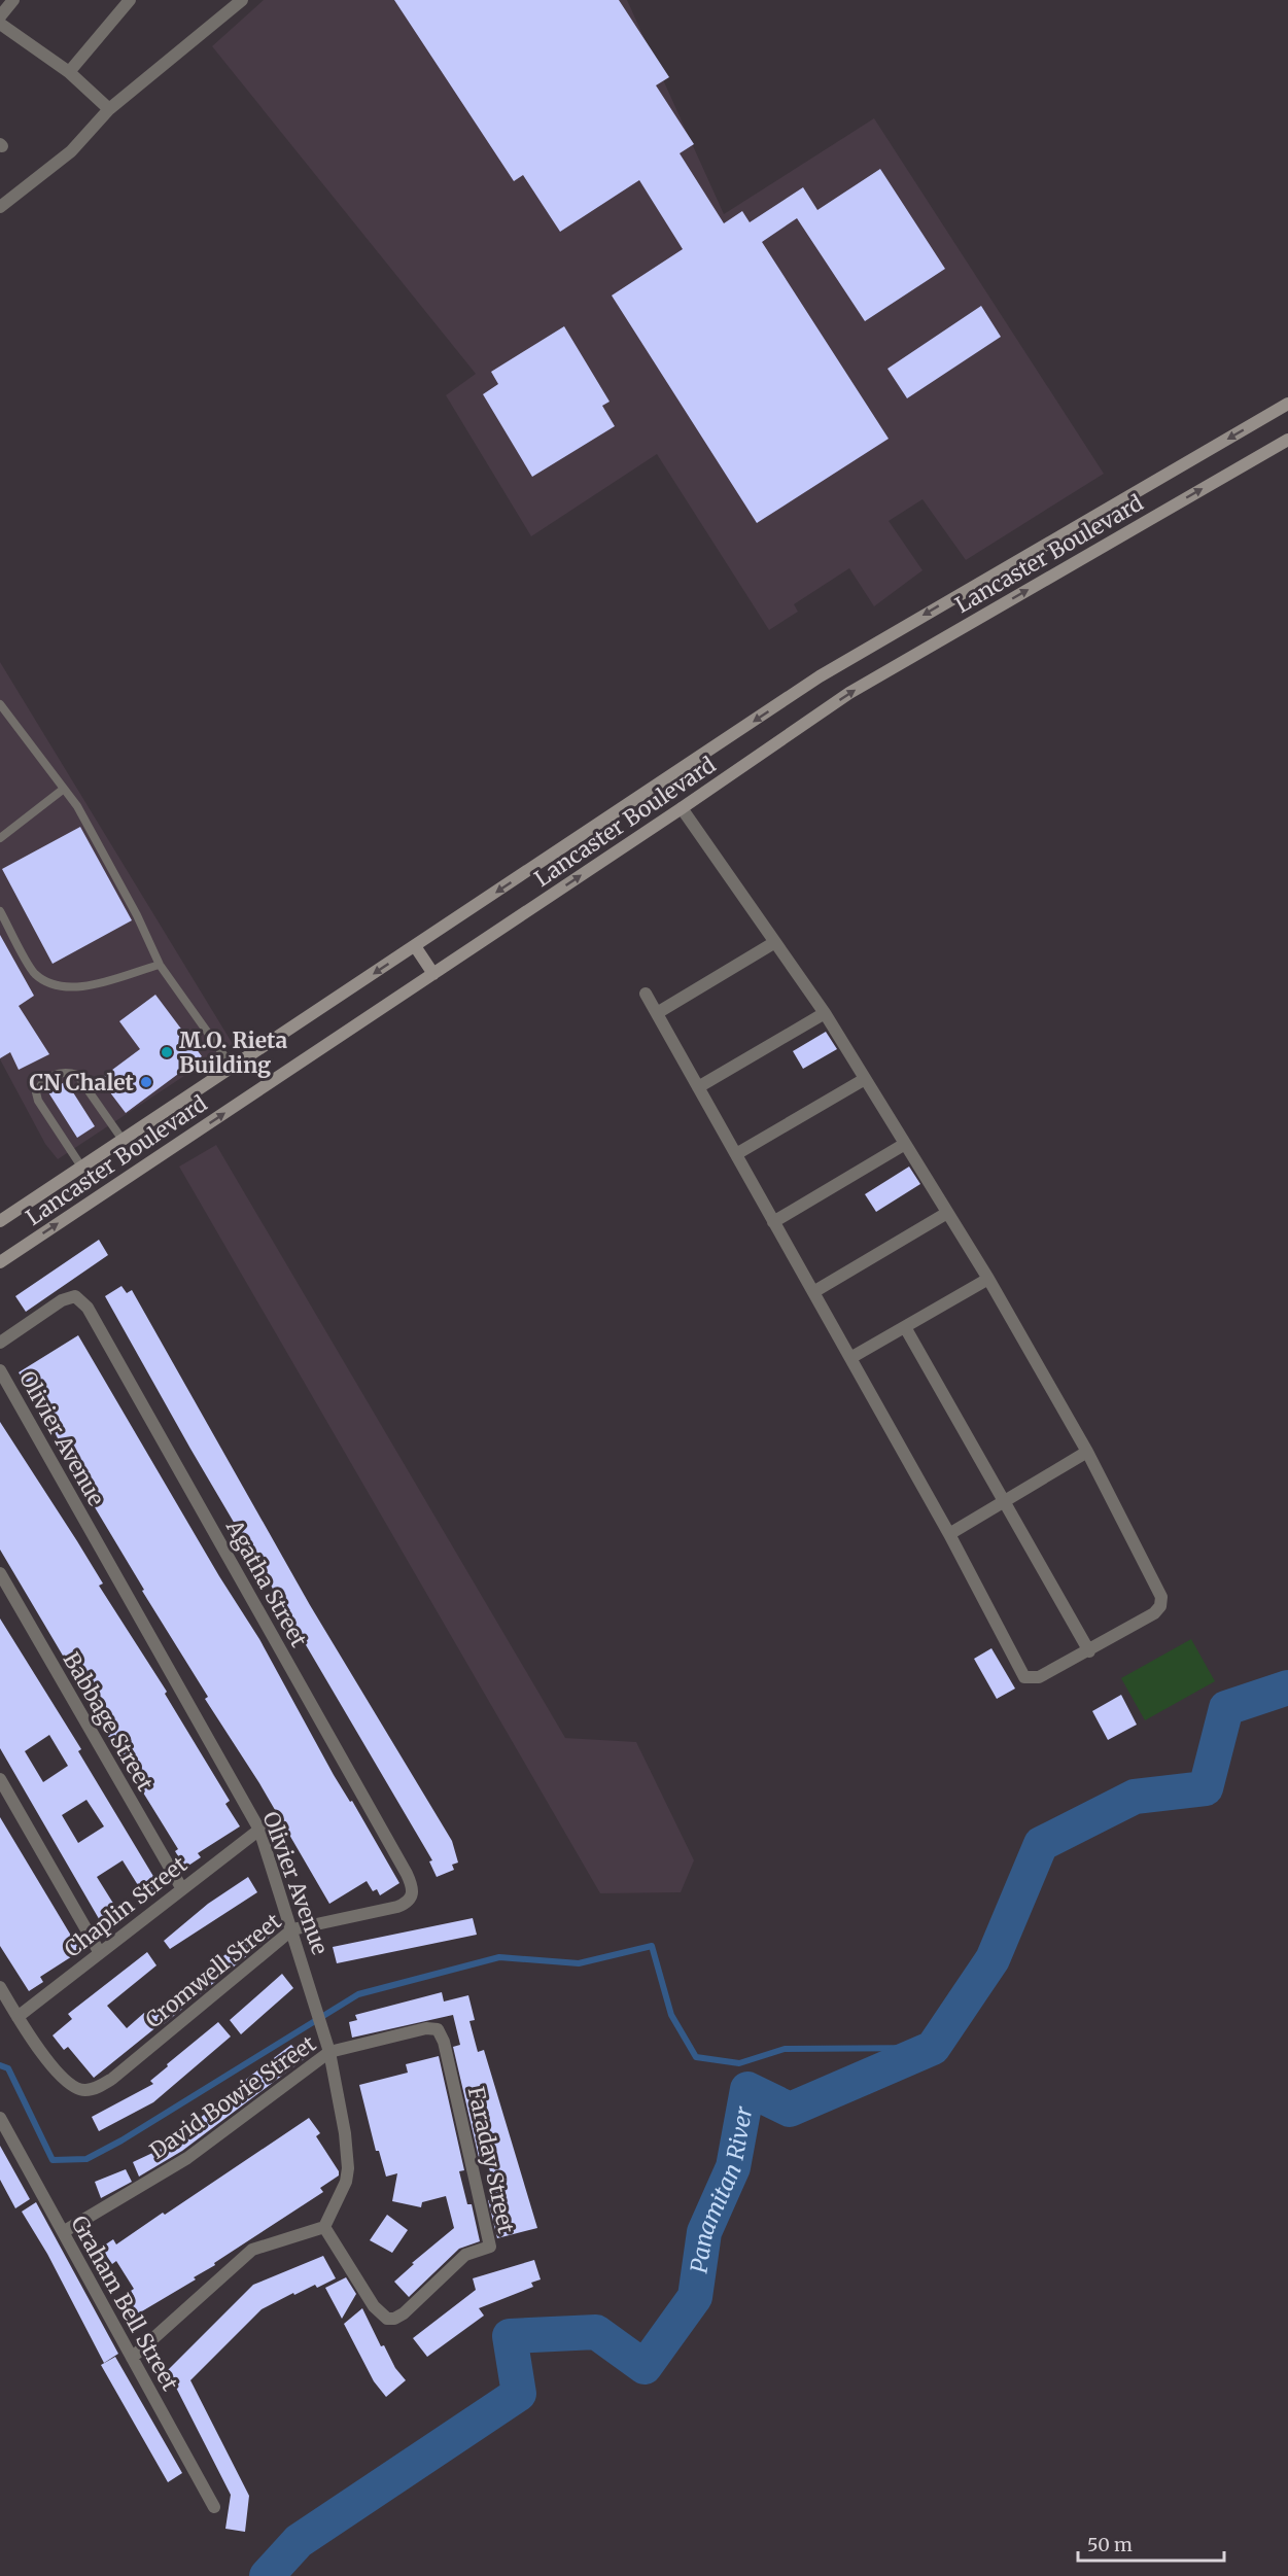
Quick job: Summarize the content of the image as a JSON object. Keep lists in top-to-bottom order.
{
  "streets": {
    "main road": ["Lancaster Boulevard"],
    "street": [
      "Olivier Avenue",
      "Agatha Street",
      "Babbage Street",
      "Chaplin Street",
      "Cromwell Street",
      "David Bowie Street",
      "Faraday Street",
      "Graham Bell Street"
    ]
  },
  "crossings": [
    ["Olivier Avenue", "Chaplin Street"],
    ["Olivier Avenue", "Cromwell Street"],
    ["Olivier Avenue", "David Bowie Street"],
    ["Olivier Avenue", "Faraday Street"],
    ["Agatha Street", "Cromwell Street"],
    ["Babbage Street", "Chaplin Street"],
    ["Chaplin Street", "Cromwell Street"],
    ["David Bowie Street", "Faraday Street"],
    ["David Bowie Street", "Graham Bell Street"]
  ],
  "water": ["Panamitan River"],
  "places": ["M.O. Rieta Building", "CN Chalet"],
  "scale_bar": "50 m"
}
